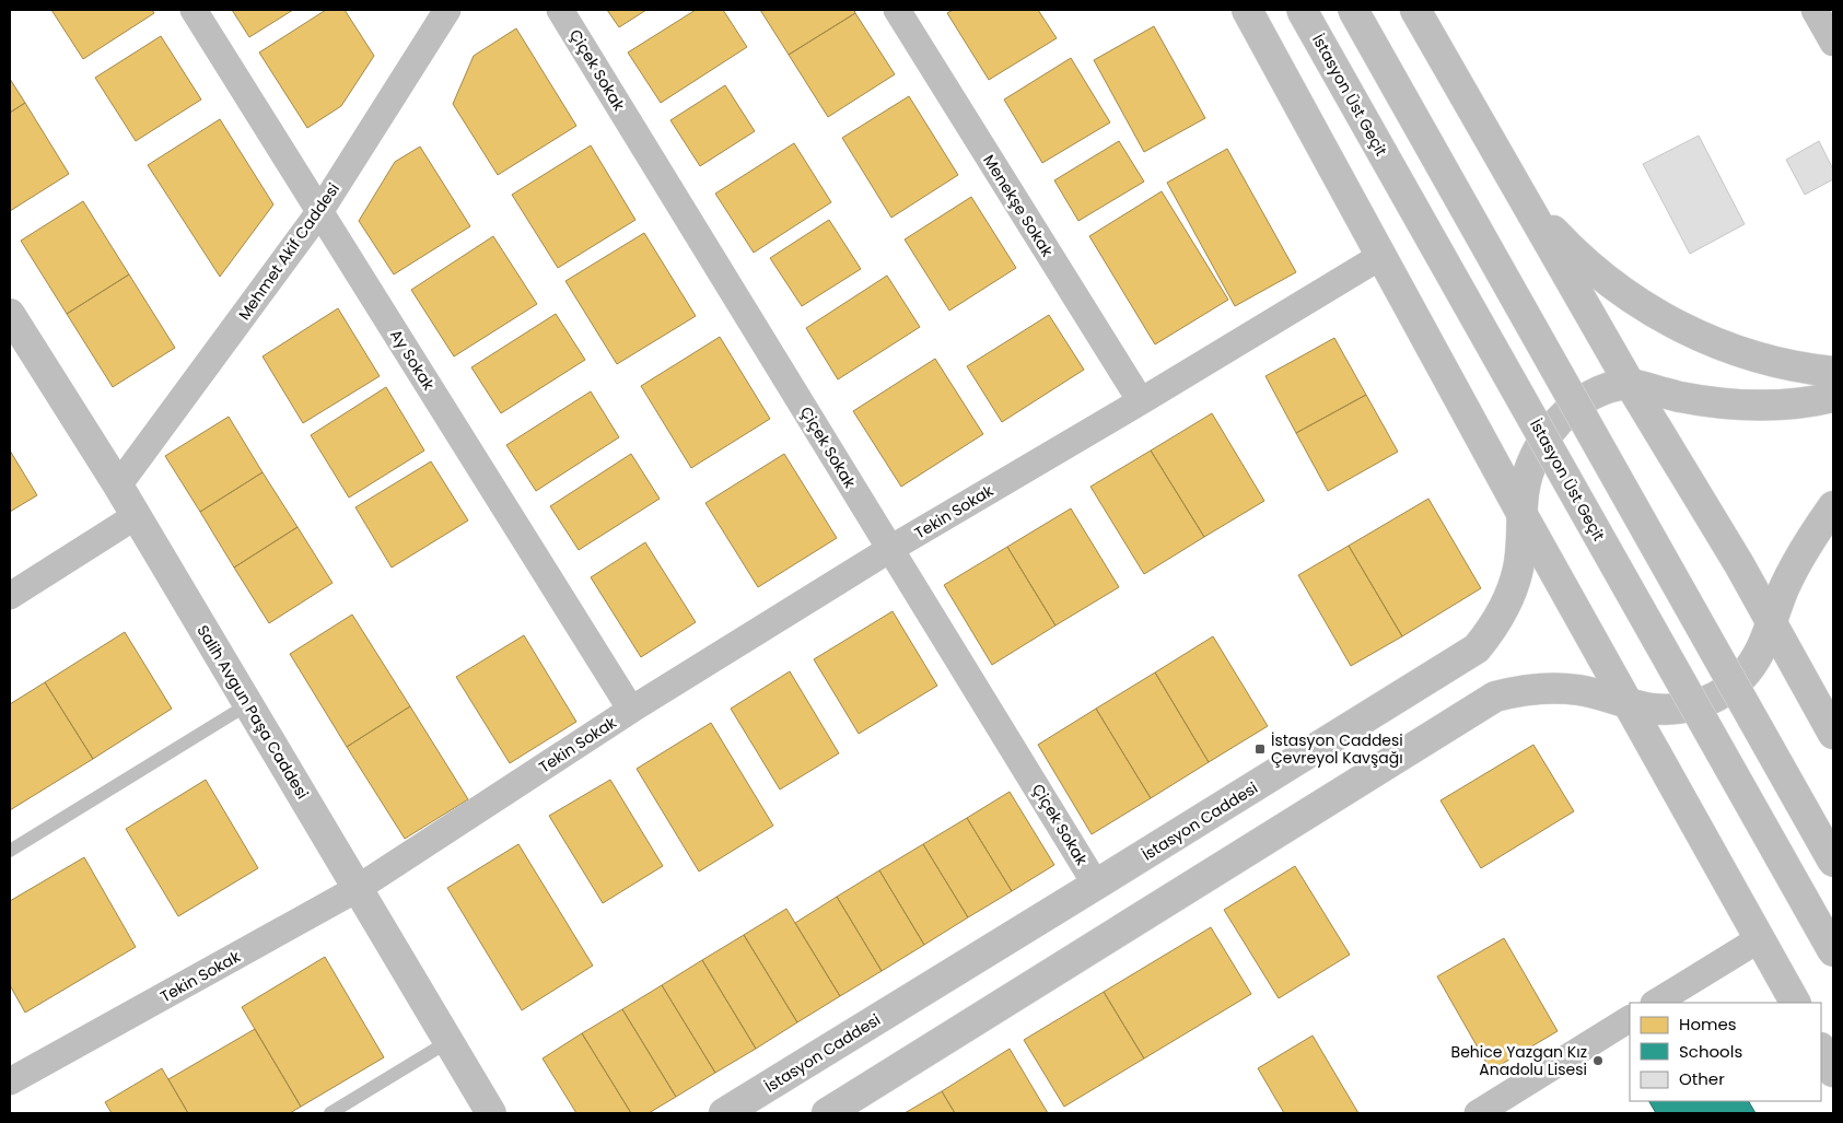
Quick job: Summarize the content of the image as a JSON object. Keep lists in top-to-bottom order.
{
  "streets": {
    "main road": ["İstasyon Üst Geçit", "Salih Avgun Paşa Caddesi", "İstasyon Caddesi"],
    "street": [
      "Çiçek Sokak",
      "Menekşe Sokak",
      "Mehmet Akif Caddesi",
      "Ay Sokak",
      "Tekin Sokak"
    ]
  },
  "crossings": [
    ["Çiçek Sokak", "Tekin Sokak"],
    ["Çiçek Sokak", "İstasyon Caddesi"],
    ["Menekşe Sokak", "Tekin Sokak"],
    ["Mehmet Akif Caddesi", "Ay Sokak"],
    ["Mehmet Akif Caddesi", "Salih Avgun Paşa Caddesi"],
    ["Ay Sokak", "Tekin Sokak"],
    ["Tekin Sokak", "Salih Avgun Paşa Caddesi"]
  ],
  "places": {
    "transit": ["İstasyon Caddesi Çevreyol Kavşağı"],
    "other": ["Behice Yazgan Kız Anadolu Lisesi"]
  },
  "legend": ["Homes", "Schools", "Other"]
}
